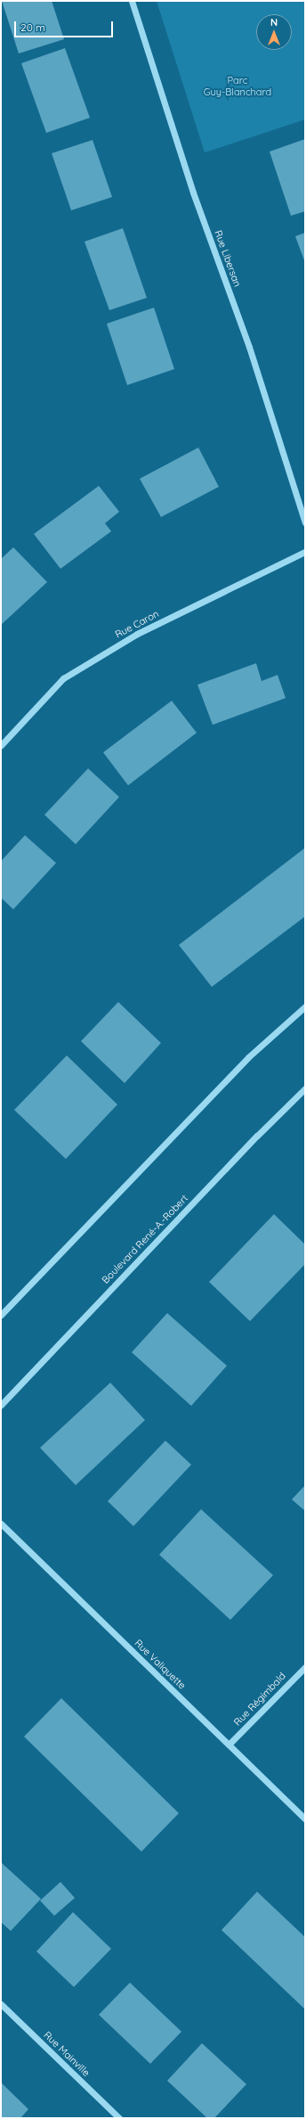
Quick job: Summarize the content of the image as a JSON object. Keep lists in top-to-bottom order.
{
  "streets": {
    "street": [
      "Rue Libersan",
      "Rue Caron",
      "Boulevard René-A.-Robert",
      "Rue Valiquette",
      "Rue Régimbald",
      "Rue Mainville"
    ]
  },
  "crossings": [
    ["Rue Valiquette", "Rue Régimbald"]
  ],
  "parks": ["Parc Guy-Blanchard"],
  "scale_bar": "20 m",
  "north": "top"
}
